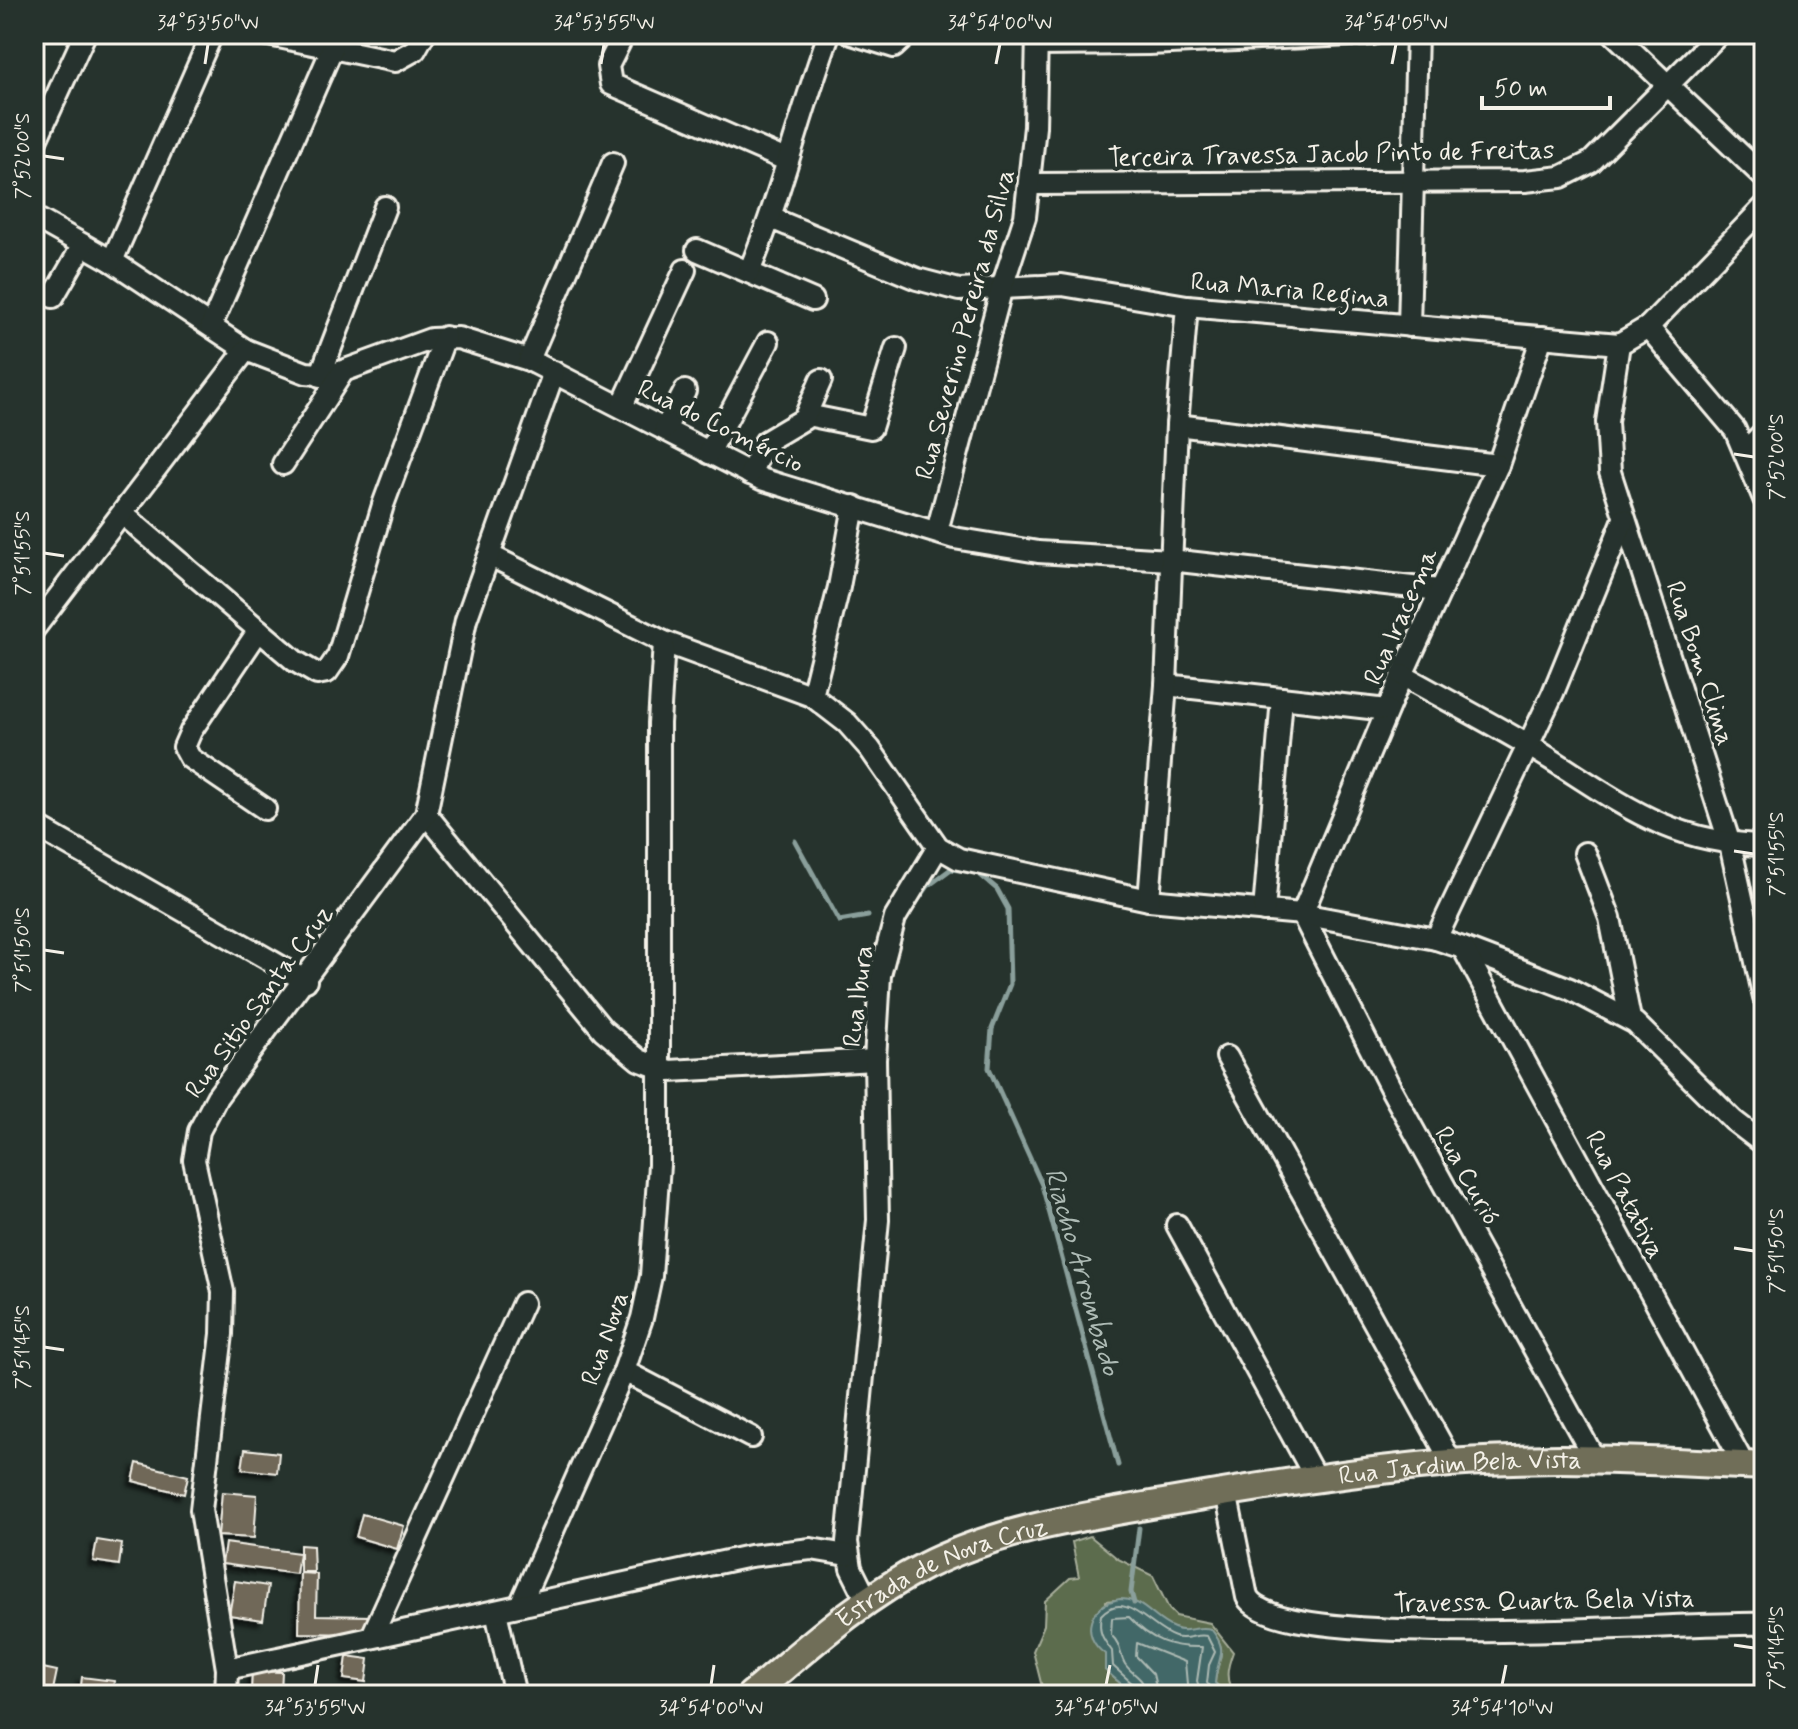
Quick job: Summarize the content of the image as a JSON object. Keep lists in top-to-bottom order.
{
  "streets": {
    "main road": ["Rua Jardim Bela Vista", "Estrada de Nova Cruz"],
    "street": [
      "Terceira Travessa Jacob Pinto de Freitas",
      "Rua Maria Regina",
      "Rua Severino Pereira da Silva",
      "Rua do Comércio",
      "Rua Iracema",
      "Rua Bom Clima",
      "Rua Ibura",
      "Rua Sitio Santa Cruz",
      "Rua Curió",
      "Rua Patativa",
      "Rua Nova",
      "Travessa Quarta Bela Vista"
    ]
  },
  "crossings": [
    ["Terceira Travessa Jacob Pinto de Freitas", "Rua Severino Pereira da Silva"],
    ["Rua Maria Regina", "Rua Severino Pereira da Silva"],
    ["Rua Maria Regina", "Rua Iracema"],
    ["Rua Maria Regina", "Rua Bom Clima"],
    ["Rua Severino Pereira da Silva", "Rua do Comércio"],
    ["Rua do Comércio", "Rua Iracema"],
    ["Rua do Comércio", "Rua Sitio Santa Cruz"],
    ["Rua Iracema", "Rua Curió"],
    ["Rua Ibura", "Estrada de Nova Cruz"],
    ["Rua Curió", "Rua Jardim Bela Vista"],
    ["Rua Patativa", "Rua Jardim Bela Vista"],
    ["Rua Jardim Bela Vista", "Estrada de Nova Cruz"],
    ["Rua Jardim Bela Vista", "Travessa Quarta Bela Vista"]
  ],
  "water": ["Riacho Arrombado"],
  "scale_bar": "50 m",
  "coordinates": [
    "34°53'50\"W",
    "34°53'55\"W",
    "34°54'00\"W",
    "34°54'05\"W",
    "7°52'00\"S",
    "7°51'55\"S",
    "7°51'50\"S",
    "7°51'45\"S",
    "34°54'10\"W"
  ]
}
